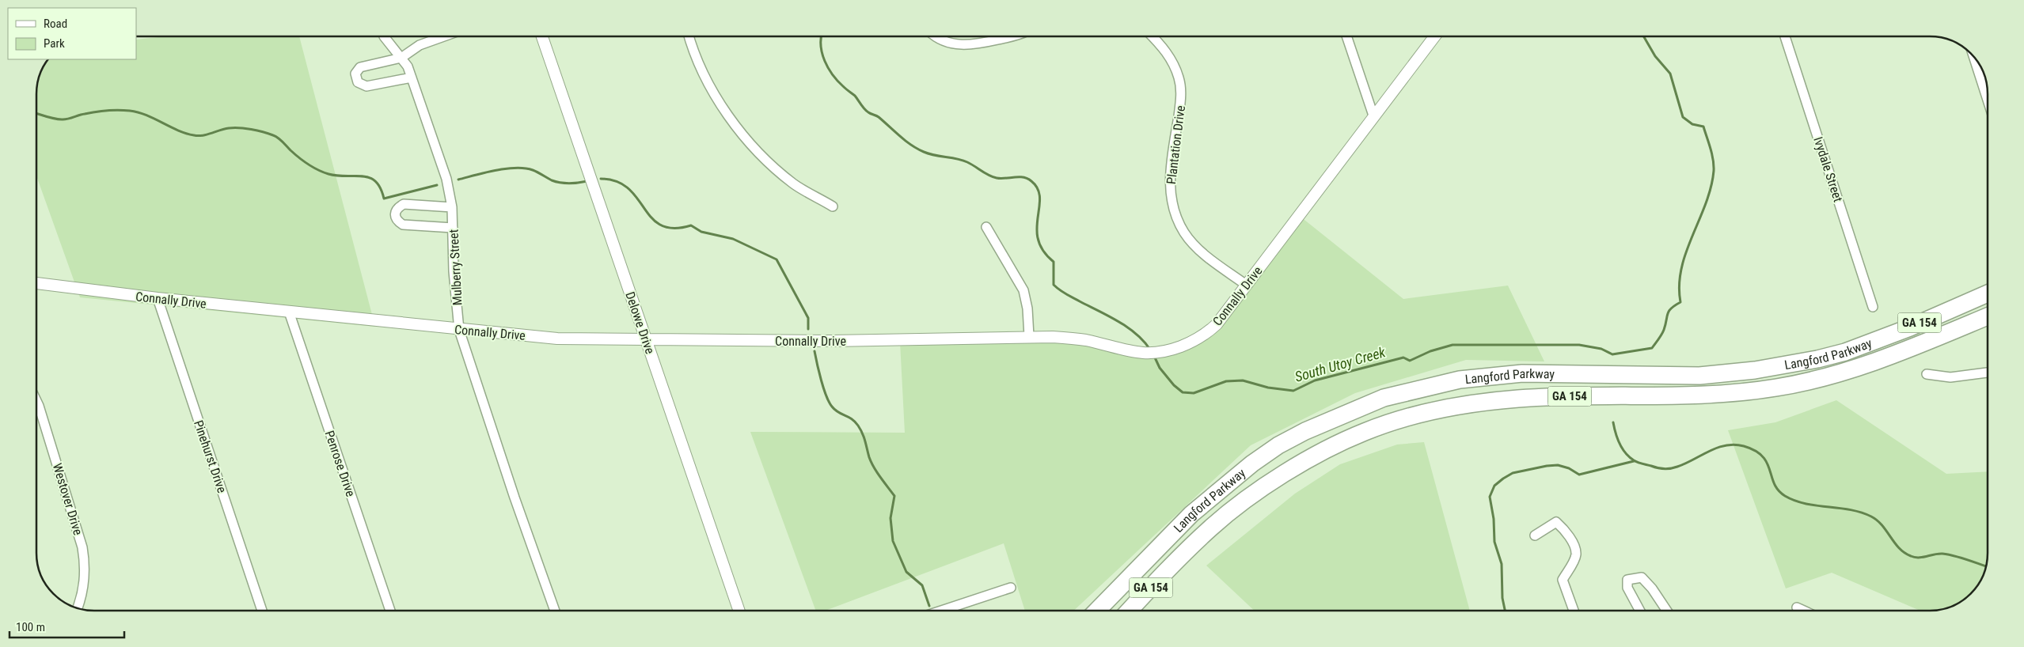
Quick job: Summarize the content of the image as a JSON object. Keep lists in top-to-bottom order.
{
  "streets": {
    "highway": ["GA 154", "Langford Parkway"],
    "street": [
      "Plantation Drive",
      "Ivydale Street",
      "Mulberry Street",
      "Connally Drive",
      "Delowe Drive",
      "Pinehurst Drive",
      "Penrose Drive",
      "Westover Drive"
    ]
  },
  "crossings": [
    ["Plantation Drive", "Connally Drive"],
    ["Mulberry Street", "Connally Drive"],
    ["Connally Drive", "Delowe Drive"],
    ["Connally Drive", "Pinehurst Drive"],
    ["Connally Drive", "Penrose Drive"]
  ],
  "water": ["South Utoy Creek"],
  "legend": ["Road", "Park"],
  "scale_bar": "100 m"
}
